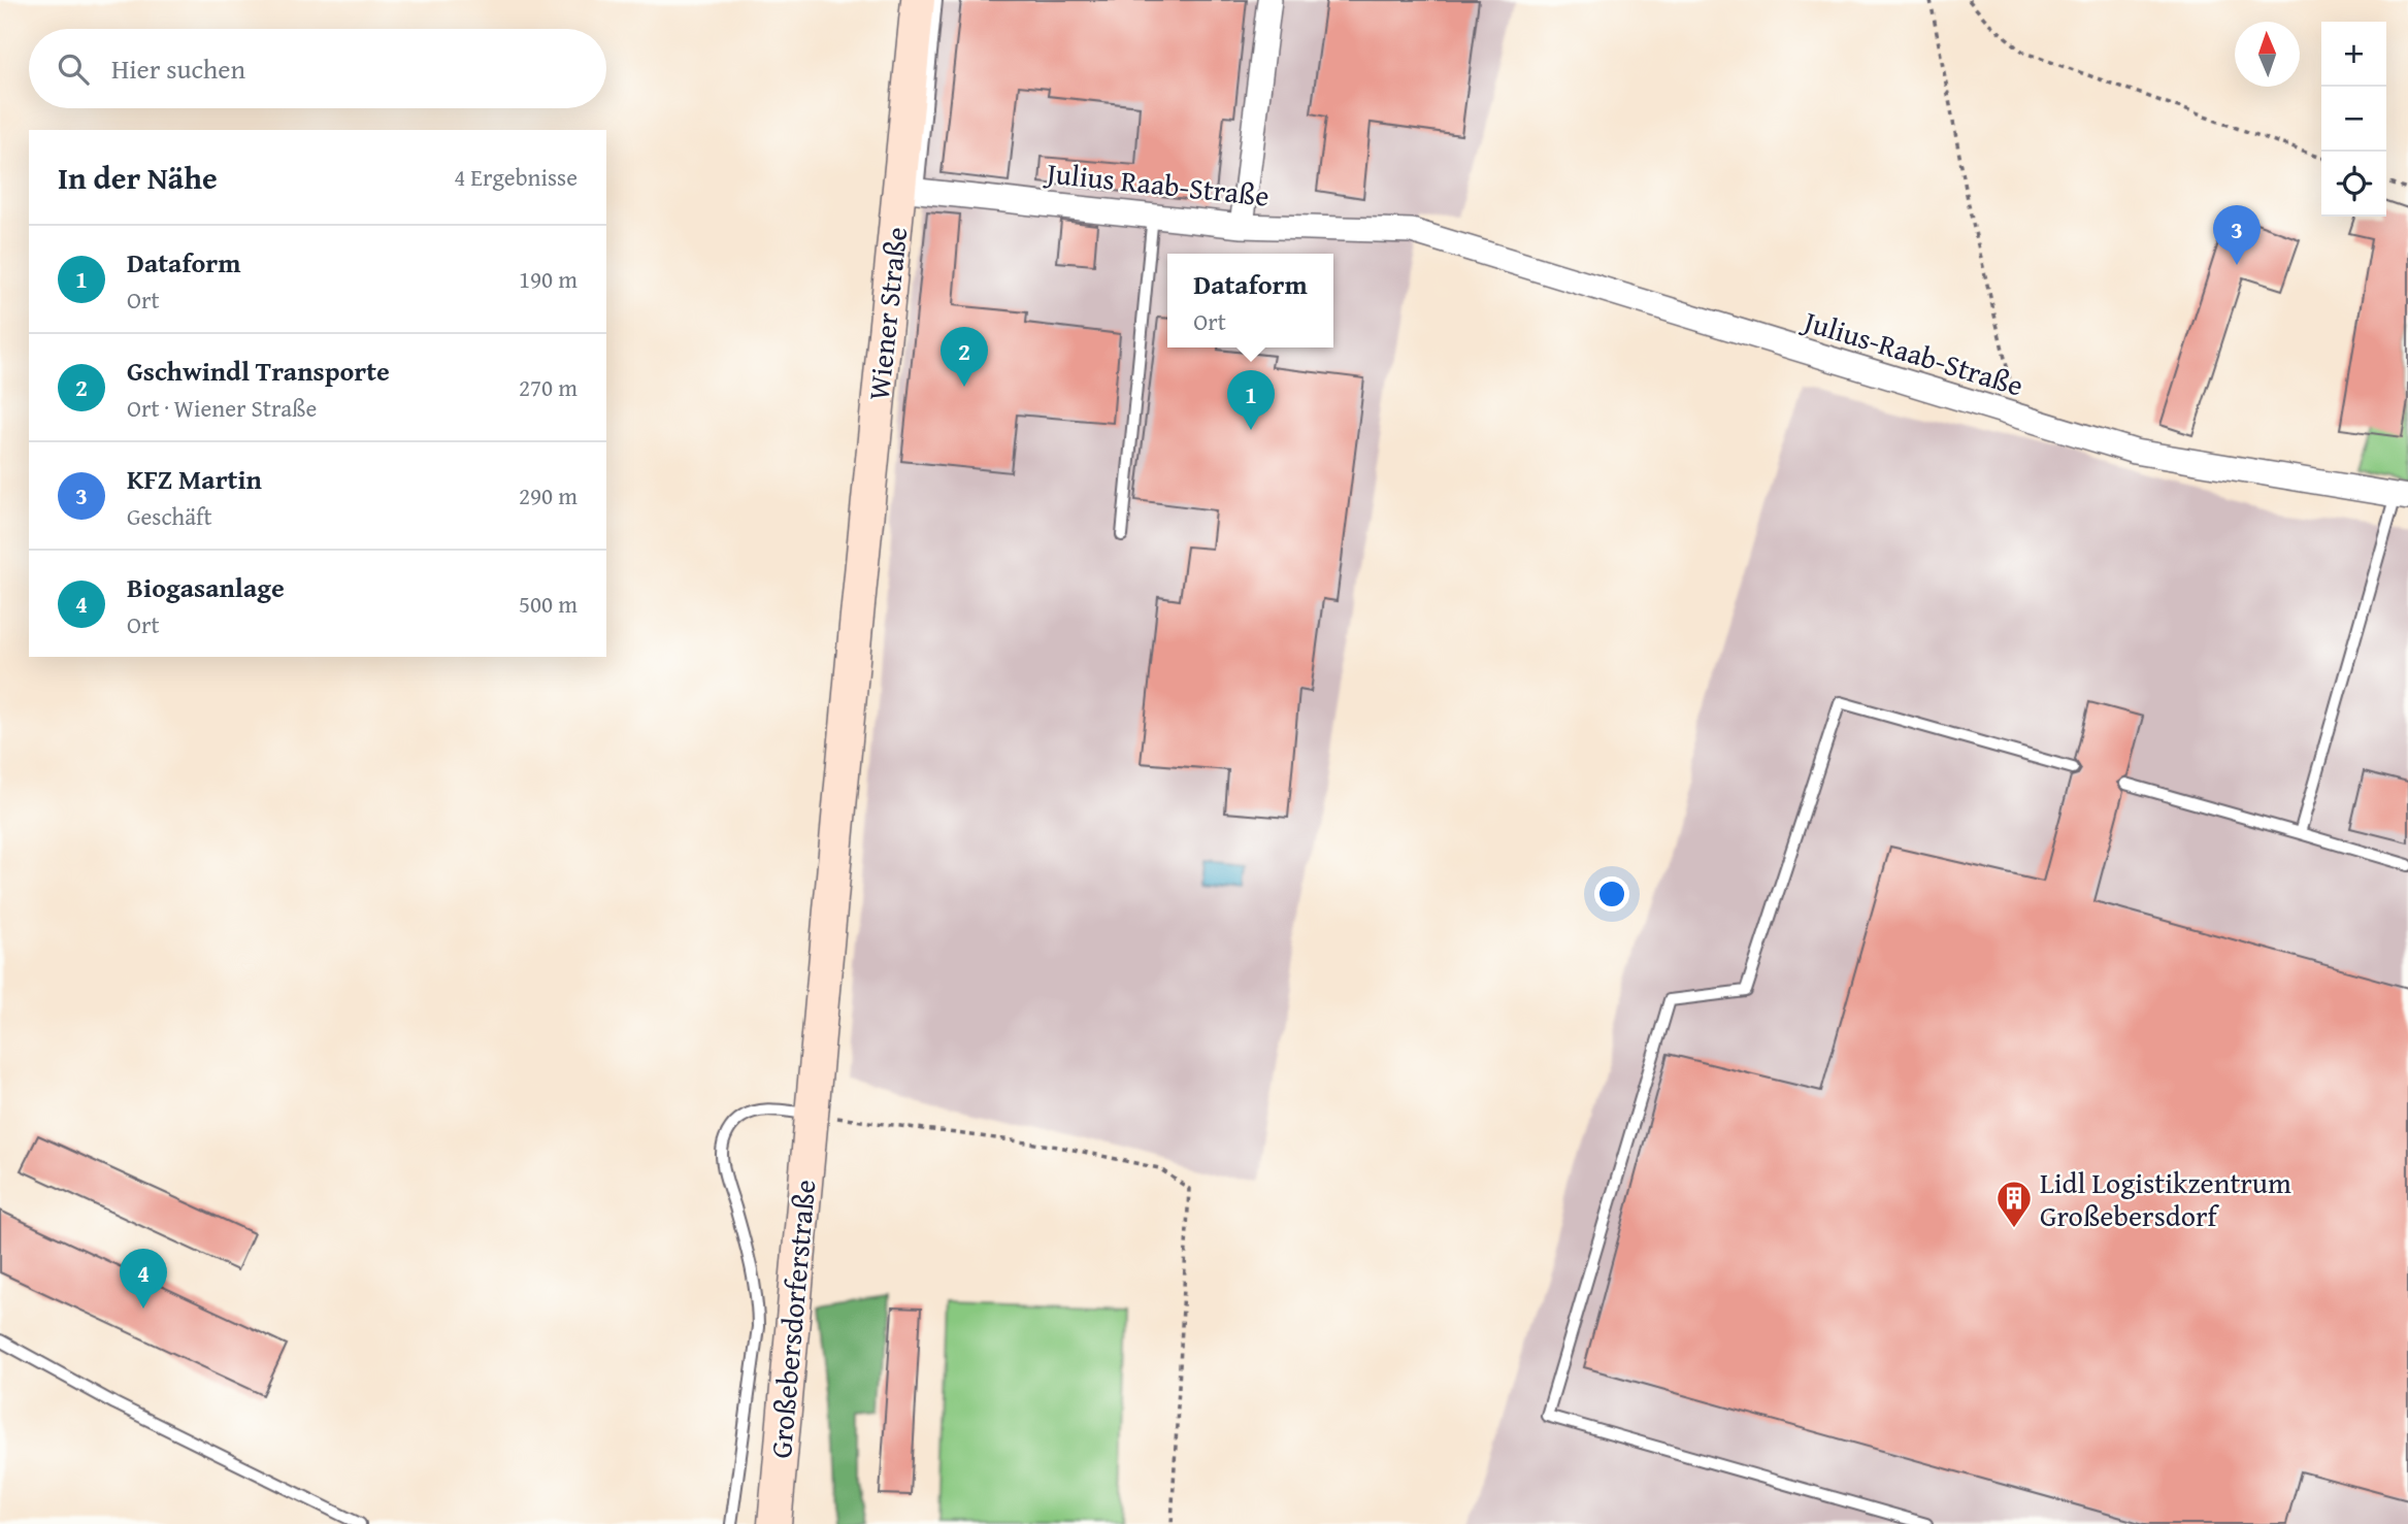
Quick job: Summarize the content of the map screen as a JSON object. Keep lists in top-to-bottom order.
{
  "streets": {
    "street": [
      "Julius Raab-Straße",
      "Wiener Straße",
      "Julius-Raab-Straße",
      "Großebersdorferstraße"
    ]
  },
  "crossings": [
    ["Julius Raab-Straße", "Wiener Straße"],
    ["Julius Raab-Straße", "Julius-Raab-Straße"],
    ["Wiener Straße", "Großebersdorferstraße"]
  ],
  "places": {
    "building": ["Lidl Logistikzentrum Großebersdorf"]
  },
  "north": "top",
  "page": {
    "map_buttons": ["+", "−"],
    "search": "Hier suchen",
    "heading": ["In der Nähe", "4 Ergebnisse"],
    "pins": [
      "3",
      "2",
      "1",
      "4"
    ],
    "list": [
      {
        "mark": "1",
        "name": "Dataform",
        "note": "Ort",
        "value": "190 m"
      },
      {
        "mark": "2",
        "name": "Gschwindl Transporte",
        "note": "Ort · Wiener Straße",
        "value": "270 m"
      },
      {
        "mark": "3",
        "name": "KFZ Martin",
        "note": "Geschäft",
        "value": "290 m"
      },
      {
        "mark": "4",
        "name": "Biogasanlage",
        "note": "Ort",
        "value": "500 m"
      }
    ],
    "popup": ["Dataform", "Ort"]
  }
}
